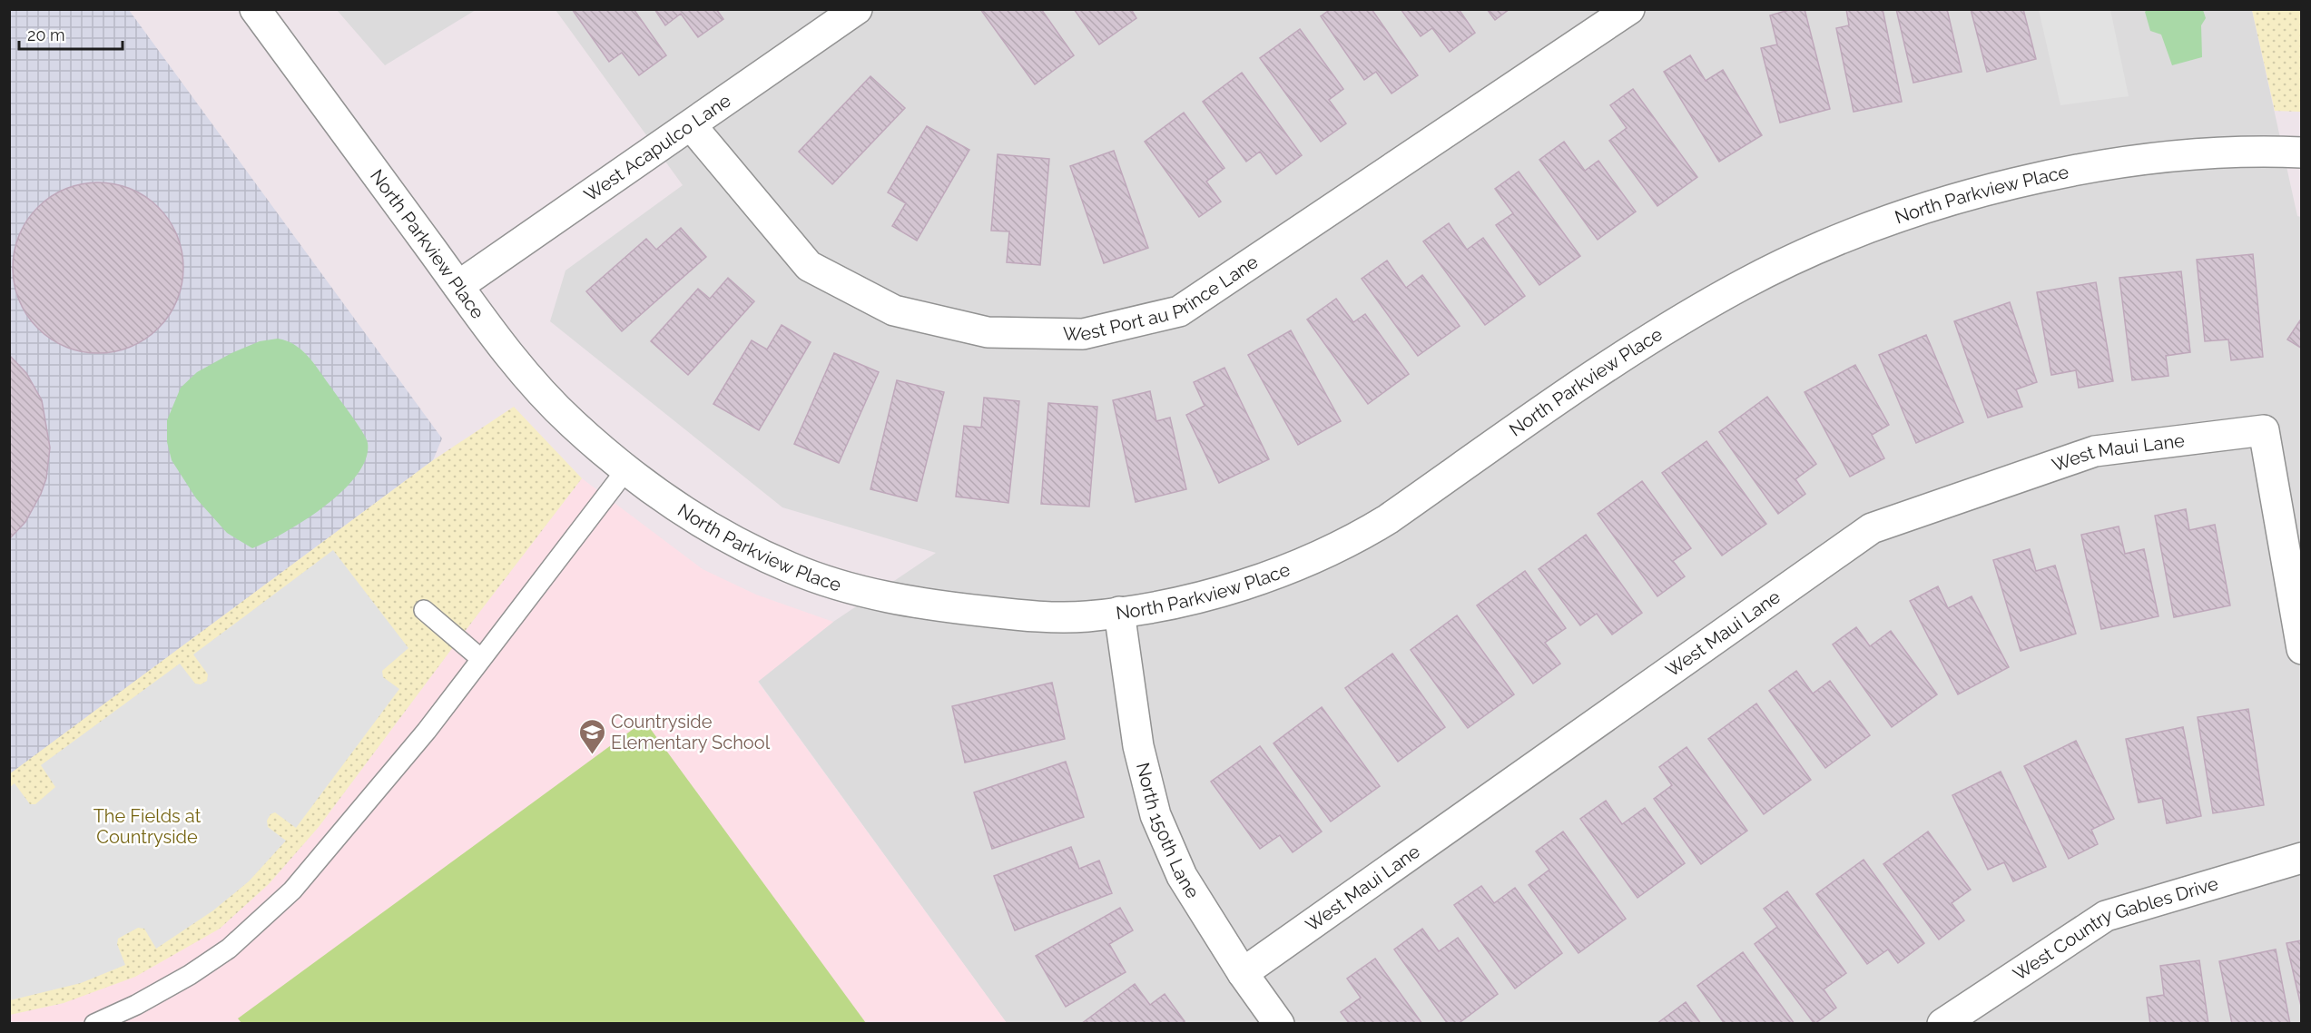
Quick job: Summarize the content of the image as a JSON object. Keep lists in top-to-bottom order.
{
  "streets": {
    "street": [
      "West Acapulco Lane",
      "North Parkview Place",
      "West Port au Prince Lane",
      "West Maui Lane",
      "North 150th Lane",
      "West Country Gables Drive"
    ]
  },
  "crossings": [
    ["West Acapulco Lane", "North Parkview Place"],
    ["West Acapulco Lane", "West Port au Prince Lane"],
    ["North Parkview Place", "North 150th Lane"],
    ["West Maui Lane", "North 150th Lane"]
  ],
  "parks": ["The Fields at Countryside"],
  "places": {
    "school or university": ["Countryside Elementary School"]
  },
  "scale_bar": "20 m"
}
